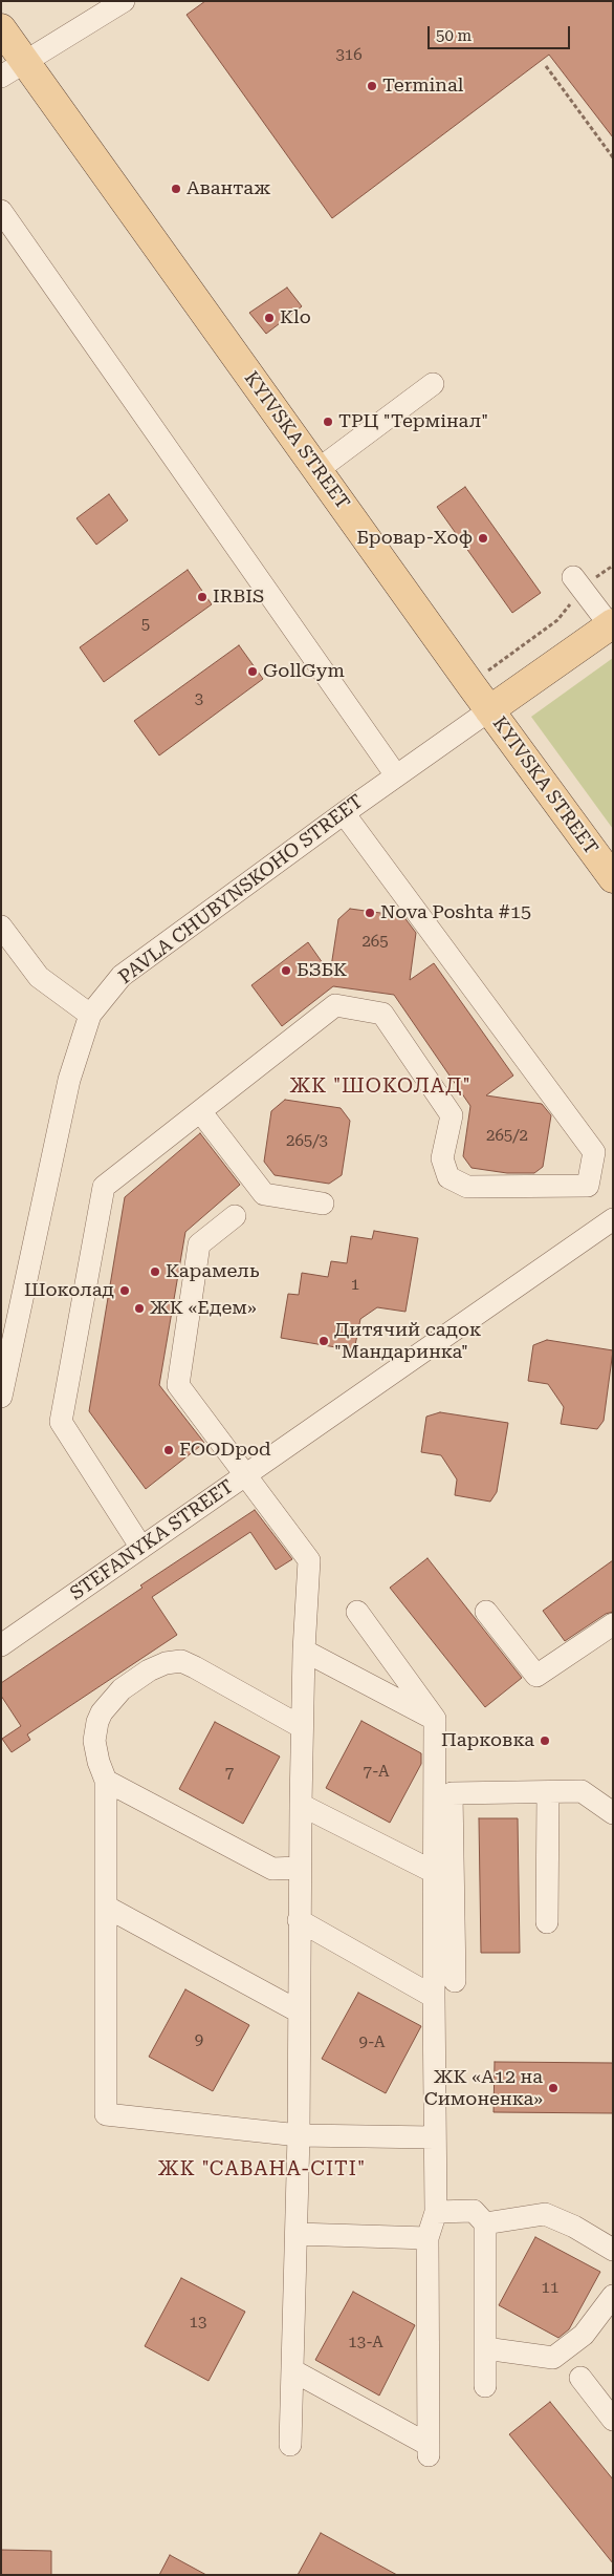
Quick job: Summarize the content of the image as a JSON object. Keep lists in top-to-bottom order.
{
  "streets": {
    "main road": ["KYIVSKA STREET"],
    "street": ["PAVLA CHUBYNSKOHO STREET", "STEFANYKA STREET"]
  },
  "crossings": [
    ["KYIVSKA STREET", "PAVLA CHUBYNSKOHO STREET"]
  ],
  "districts": ["ЖК \"ШОКОЛАД\"", "ЖК \"САВАНА-СІТІ\""],
  "places": [
    "Terminal",
    "Авантаж",
    "Klo",
    "ТРЦ \"Термінал\"",
    "Бровар-Хоф",
    "IRBIS",
    "GollGym",
    "Nova Poshta #15",
    "БЗБК",
    "Карамель",
    "Шоколад",
    "ЖК «Едем»",
    "Дитячий садок \"Мандаринка\"",
    "FOODpod",
    "Парковка",
    "ЖК «А12 на Симоненка»"
  ],
  "house_numbers": [
    "316",
    "5",
    "3",
    "265",
    "265/2",
    "265/3",
    "1",
    "7-А",
    "7",
    "9",
    "9-А",
    "11",
    "13",
    "13-А"
  ],
  "scale_bar": "50 m"
}
